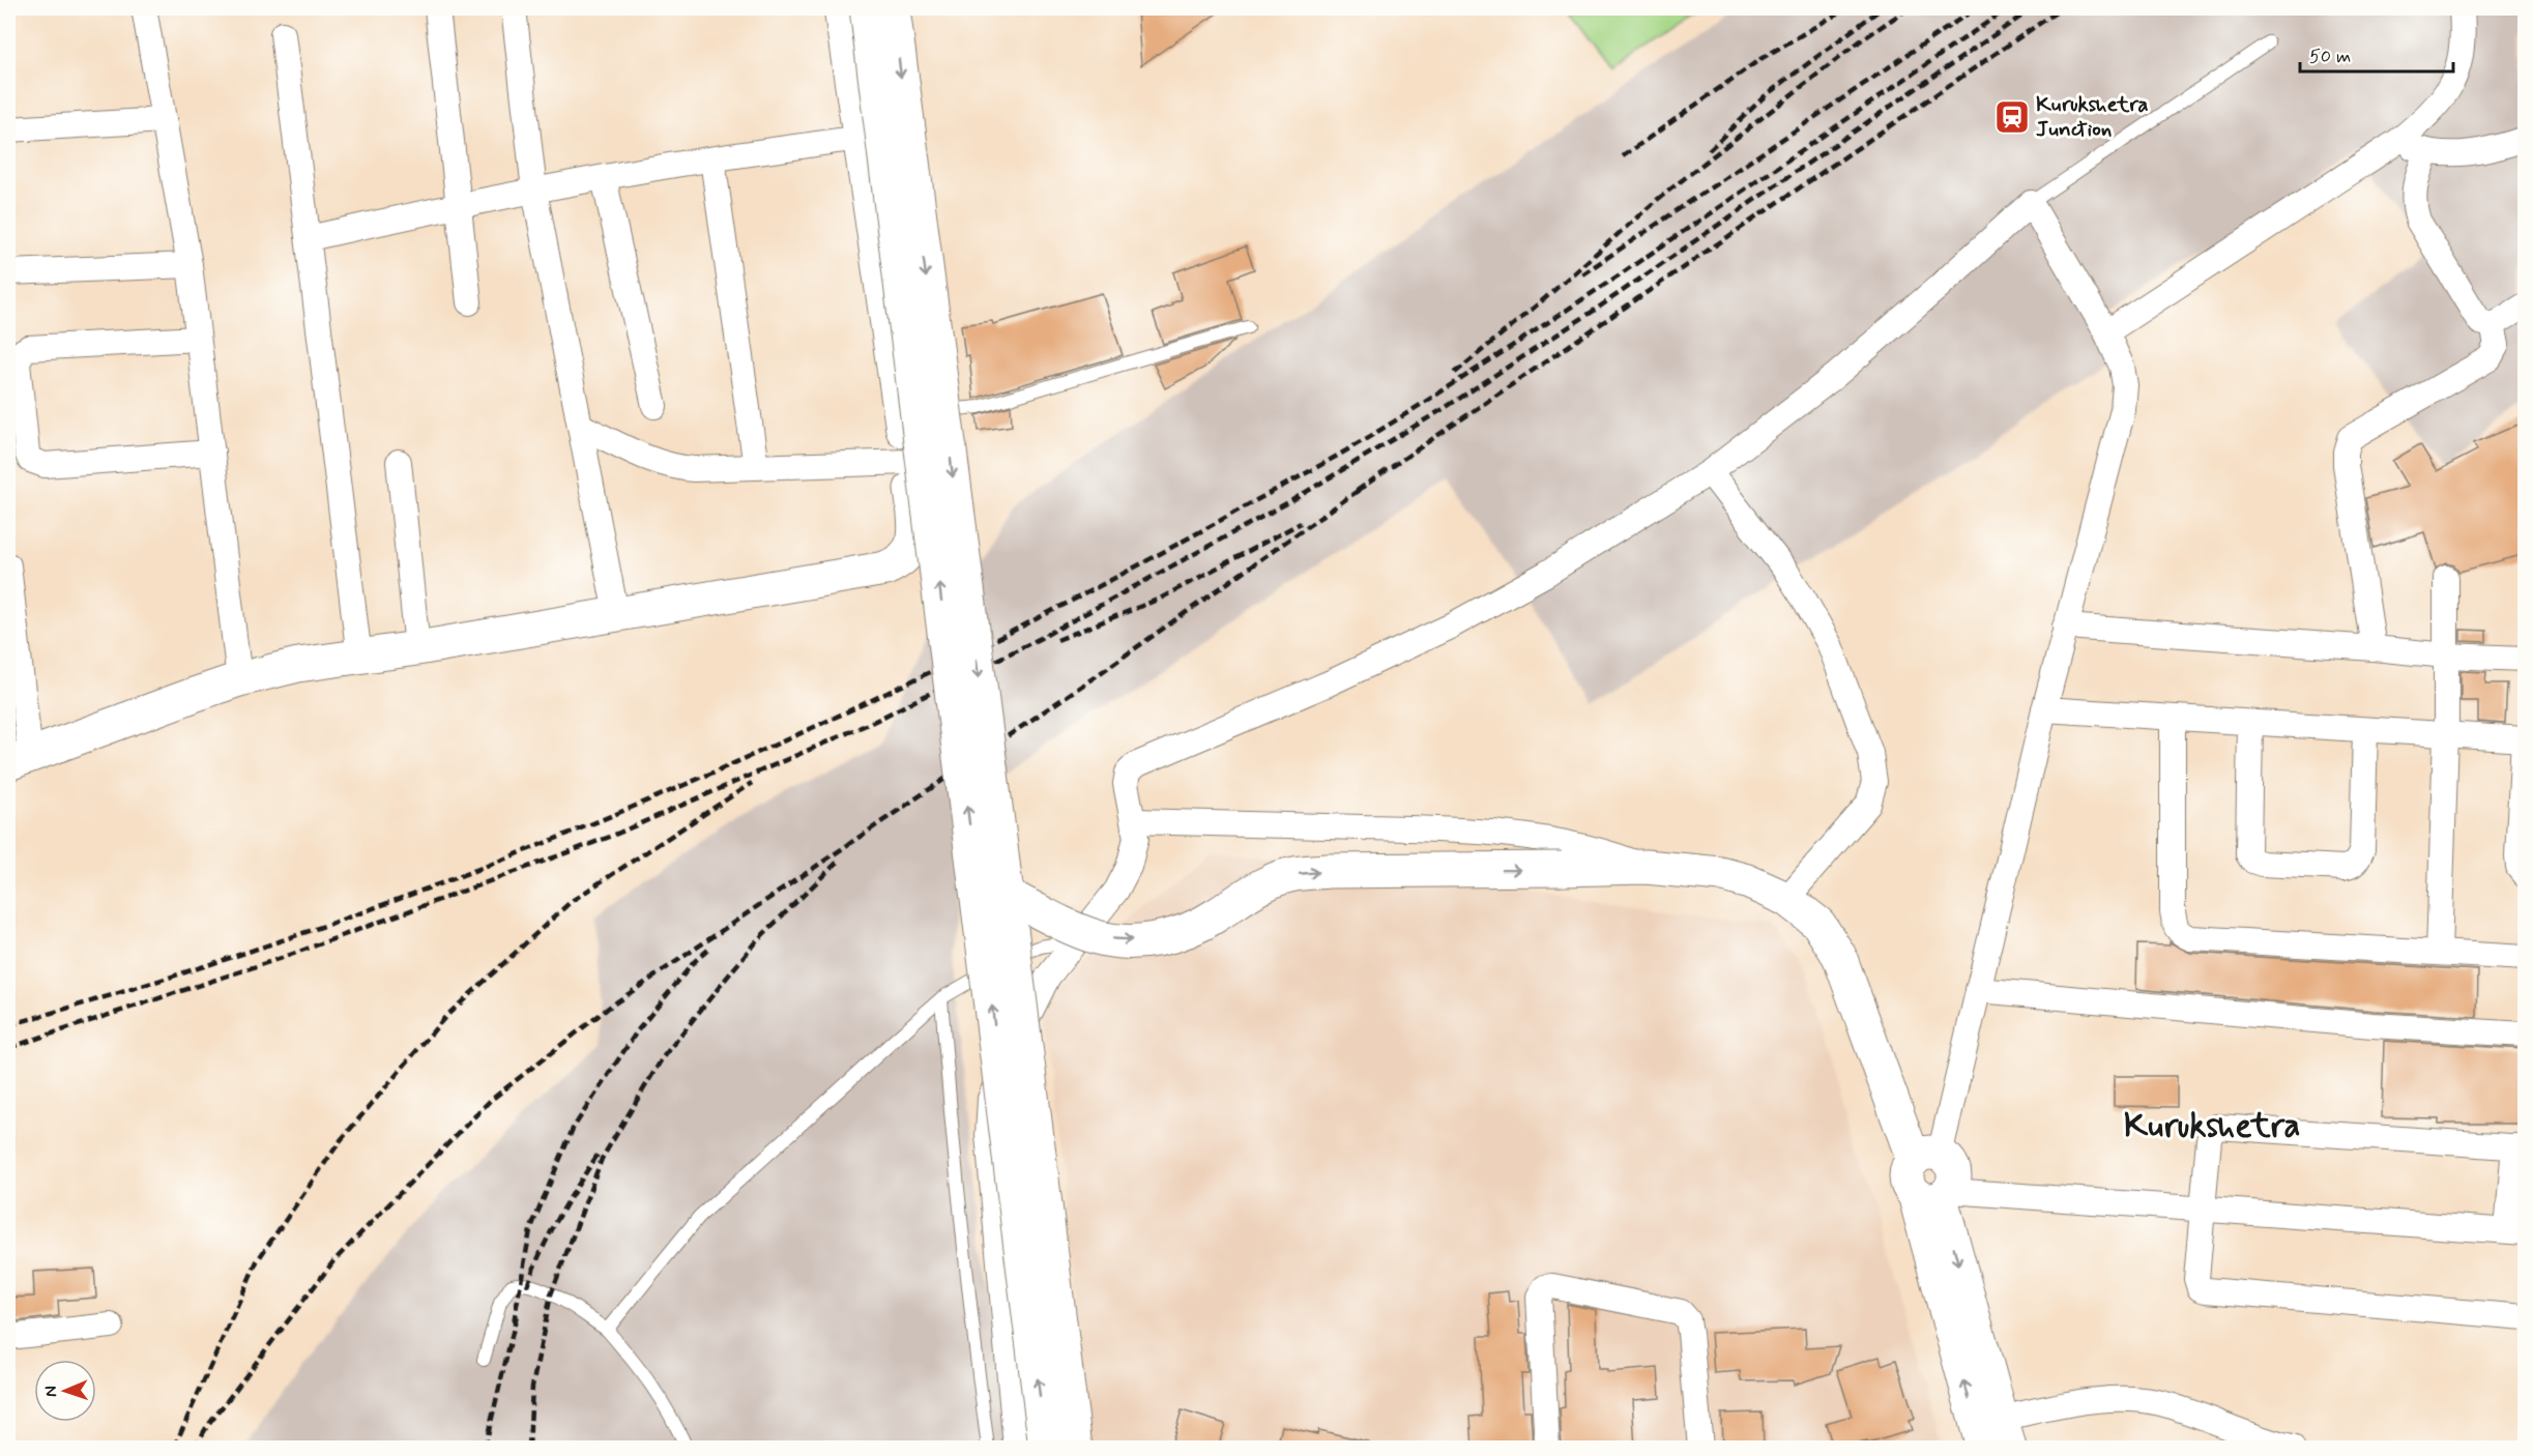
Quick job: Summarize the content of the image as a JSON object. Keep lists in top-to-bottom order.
{
  "districts": ["Kurukshetra"],
  "places": {
    "station": ["Kurukshetra Junction"]
  },
  "scale_bar": "50 m",
  "north": "left"
}
